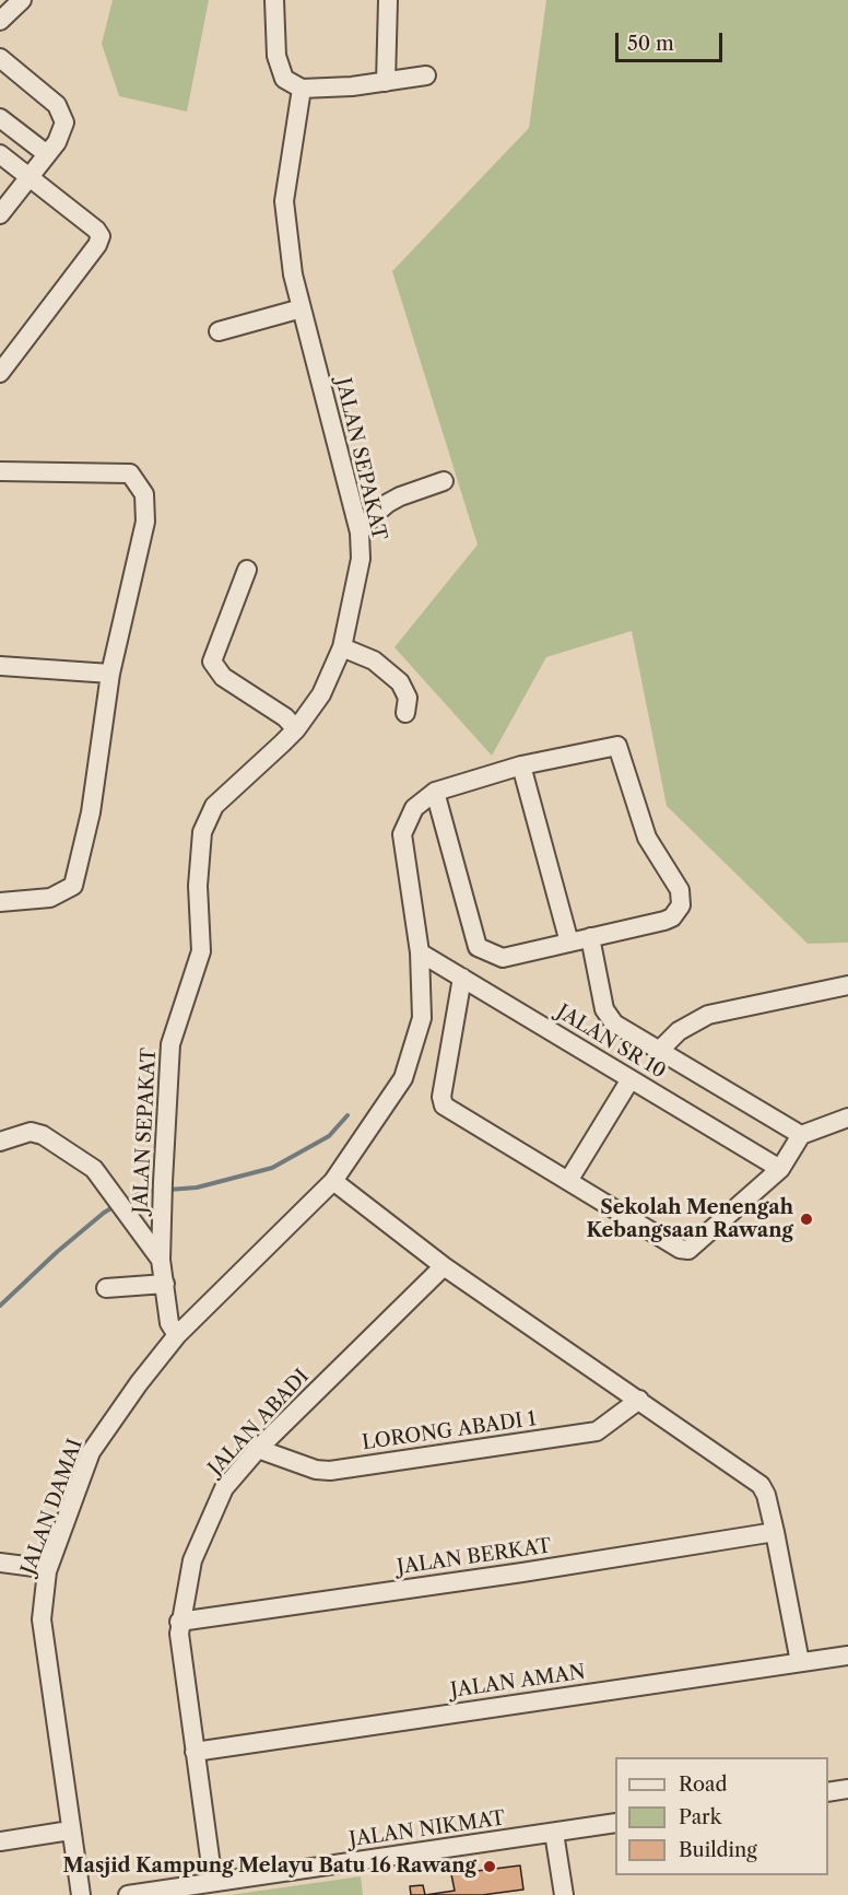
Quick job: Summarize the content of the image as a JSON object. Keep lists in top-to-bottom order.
{
  "streets": {
    "street": [
      "JALAN SEPAKAT",
      "JALAN SR 10",
      "JALAN ABADI",
      "LORONG ABADI 1",
      "JALAN DAMAI",
      "JALAN BERKAT",
      "JALAN AMAN",
      "JALAN NIKMAT"
    ]
  },
  "crossings": [
    ["JALAN SEPAKAT", "JALAN DAMAI"],
    ["JALAN SR 10", "JALAN DAMAI"],
    ["JALAN ABADI", "LORONG ABADI 1"],
    ["JALAN ABADI", "JALAN BERKAT"],
    ["JALAN ABADI", "JALAN AMAN"],
    ["JALAN ABADI", "JALAN NIKMAT"]
  ],
  "places": ["Sekolah Menengah Kebangsaan Rawang", "Masjid Kampung Melayu Batu 16 Rawang"],
  "legend": ["Road", "Park", "Building"],
  "scale_bar": "50 m"
}
